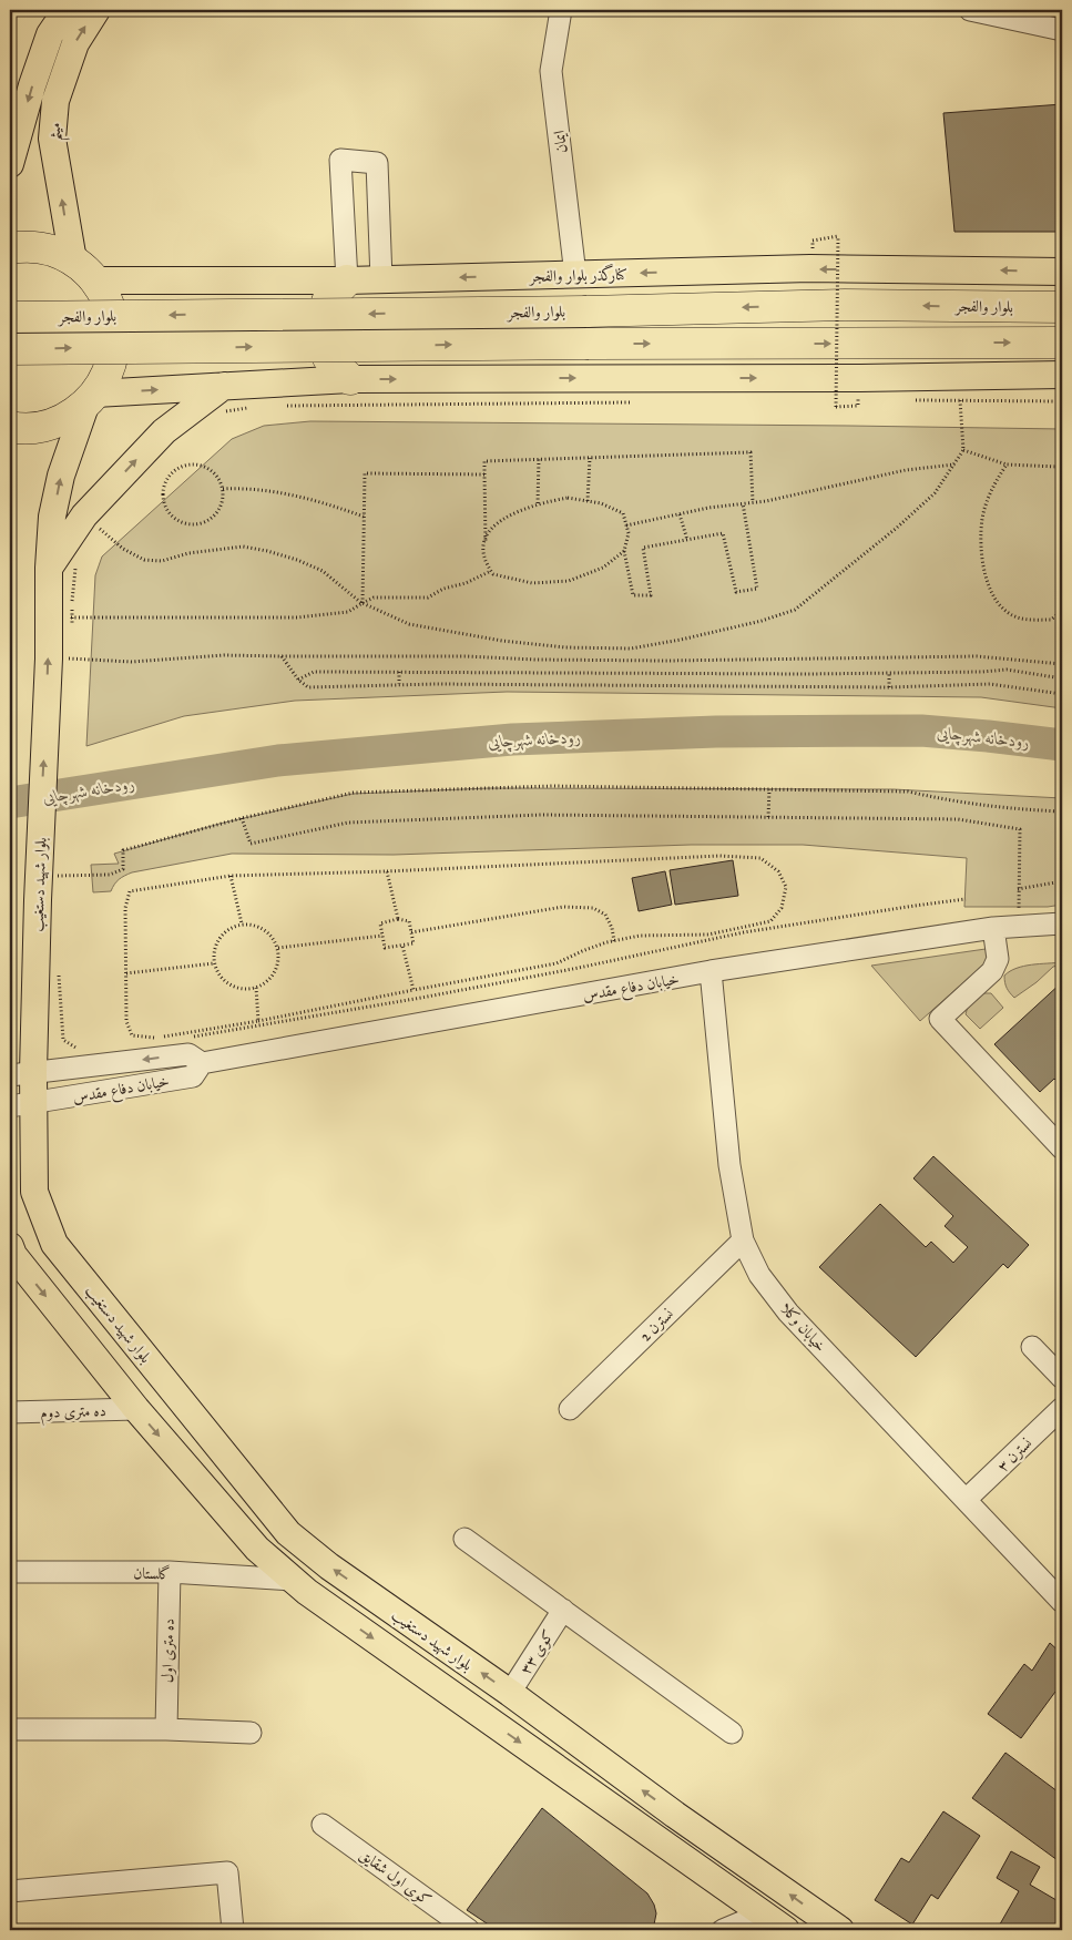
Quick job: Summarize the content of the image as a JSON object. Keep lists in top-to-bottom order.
{
  "streets": {
    "highway": ["بلوار والفجر"],
    "main road": ["میثم", "کنارگذر بلوار والفجر", "بلوار شهید دستغیب"],
    "street": [
      "ایمان",
      "خیابان دفاع مقدس",
      "نسترن 2",
      "خیابان وکلا",
      "ده متری دوم",
      "نسترن ۳",
      "گلستان",
      "ده متری اول",
      "کوی ۳۳",
      "کوی اول شقایق"
    ]
  },
  "crossings": [
    ["ایمان", "کنارگذر بلوار والفجر"],
    ["بلوار شهید دستغیب", "خیابان دفاع مقدس"],
    ["بلوار شهید دستغیب", "کوی ۳۳"],
    ["خیابان دفاع مقدس", "خیابان وکلا"],
    ["نسترن 2", "خیابان وکلا"],
    ["خیابان وکلا", "نسترن ۳"],
    ["گلستان", "ده متری اول"]
  ],
  "water": ["رودخانه شهرچایی"]
}
